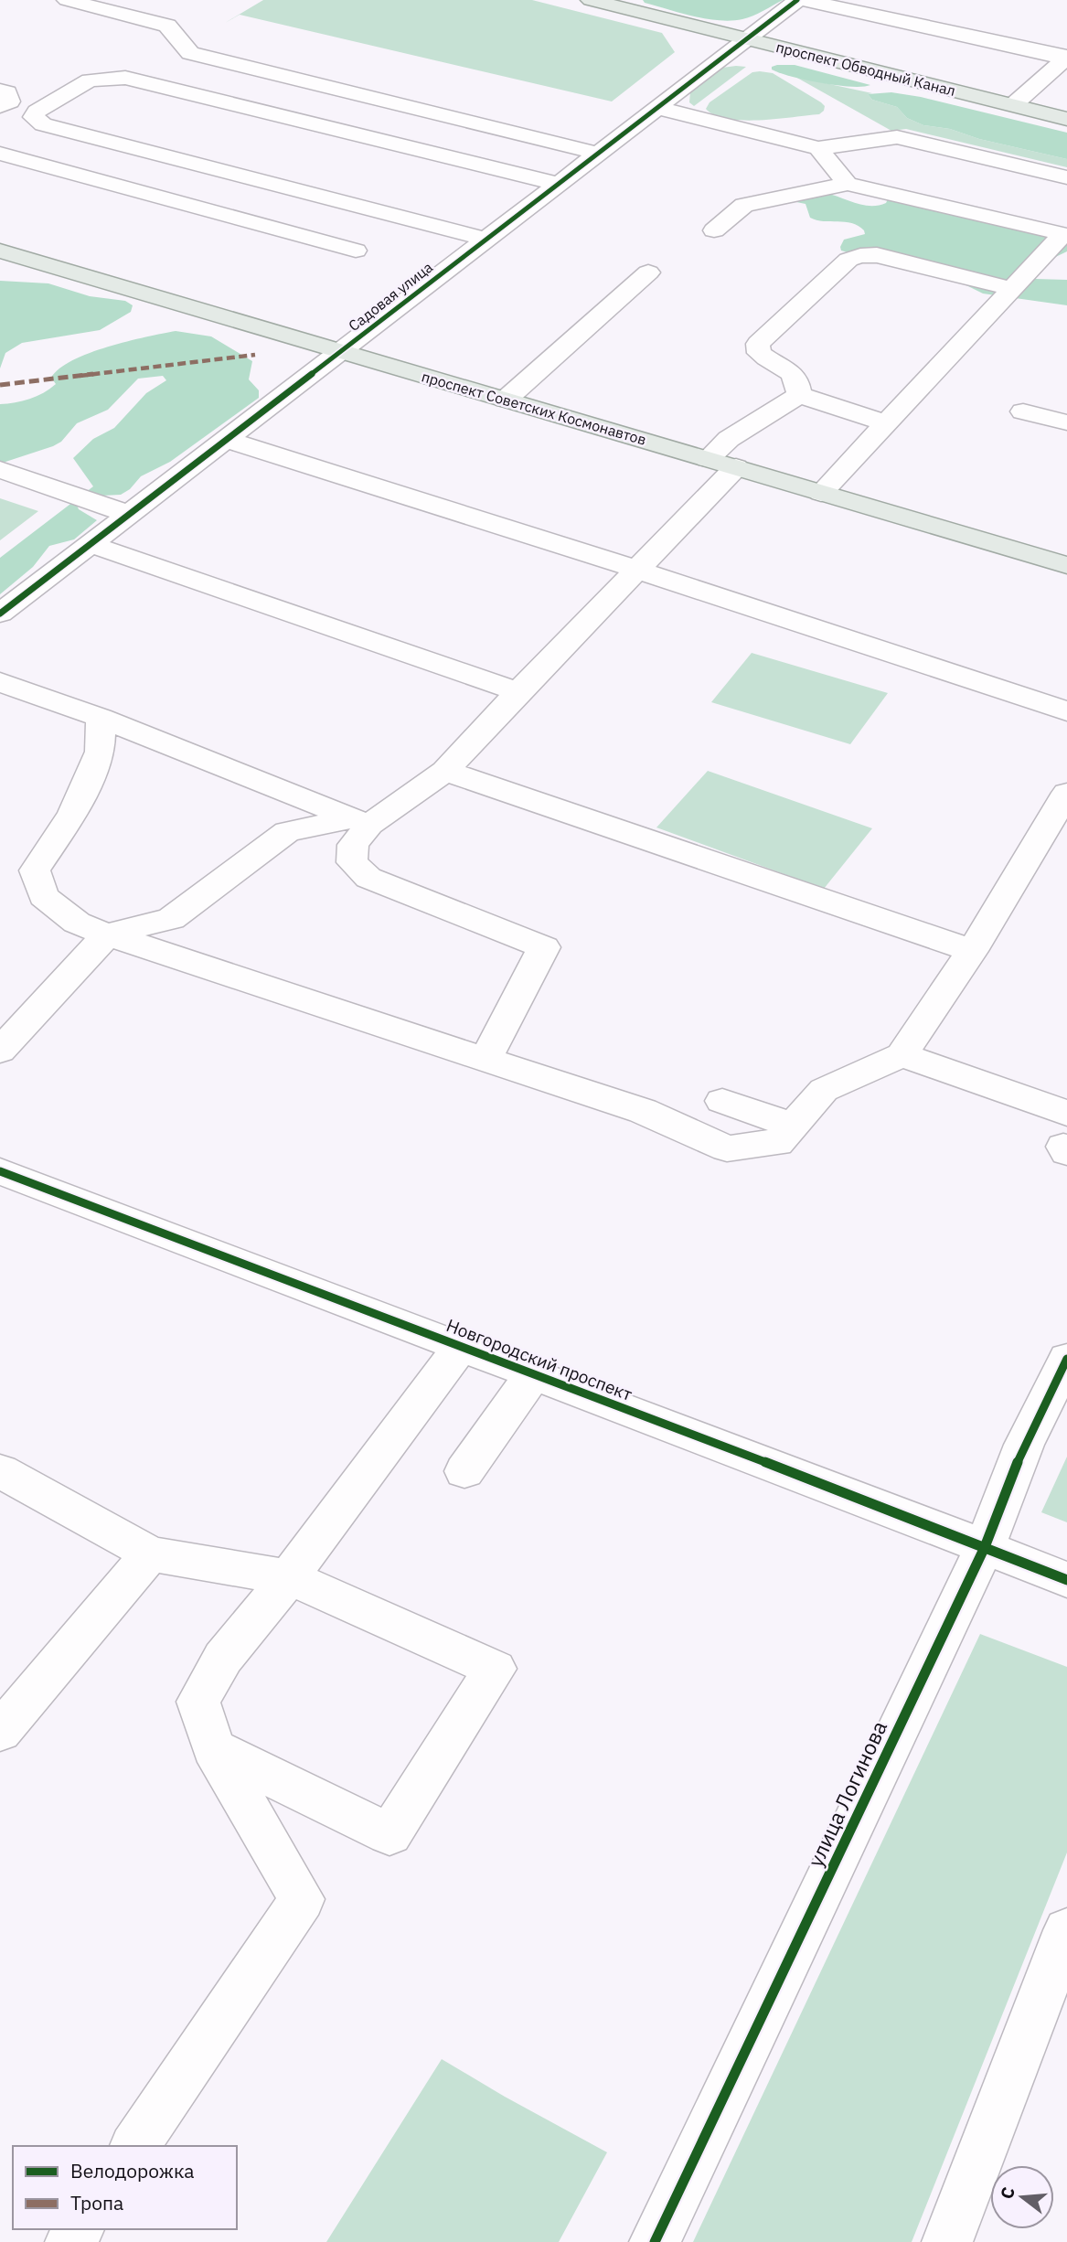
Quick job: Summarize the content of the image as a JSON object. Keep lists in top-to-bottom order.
{
  "streets": {
    "main road": ["проспект Обводный Канал", "проспект Советских Космонавтов"],
    "street": ["Садовая улица", "Новгородский проспект", "улица Логинова"]
  },
  "crossings": [
    ["проспект Обводный Канал", "Садовая улица"],
    ["Садовая улица", "проспект Советских Космонавтов"],
    ["Новгородский проспект", "улица Логинова"]
  ],
  "legend": ["Велодорожка", "Тропа"],
  "north": "left"
}
